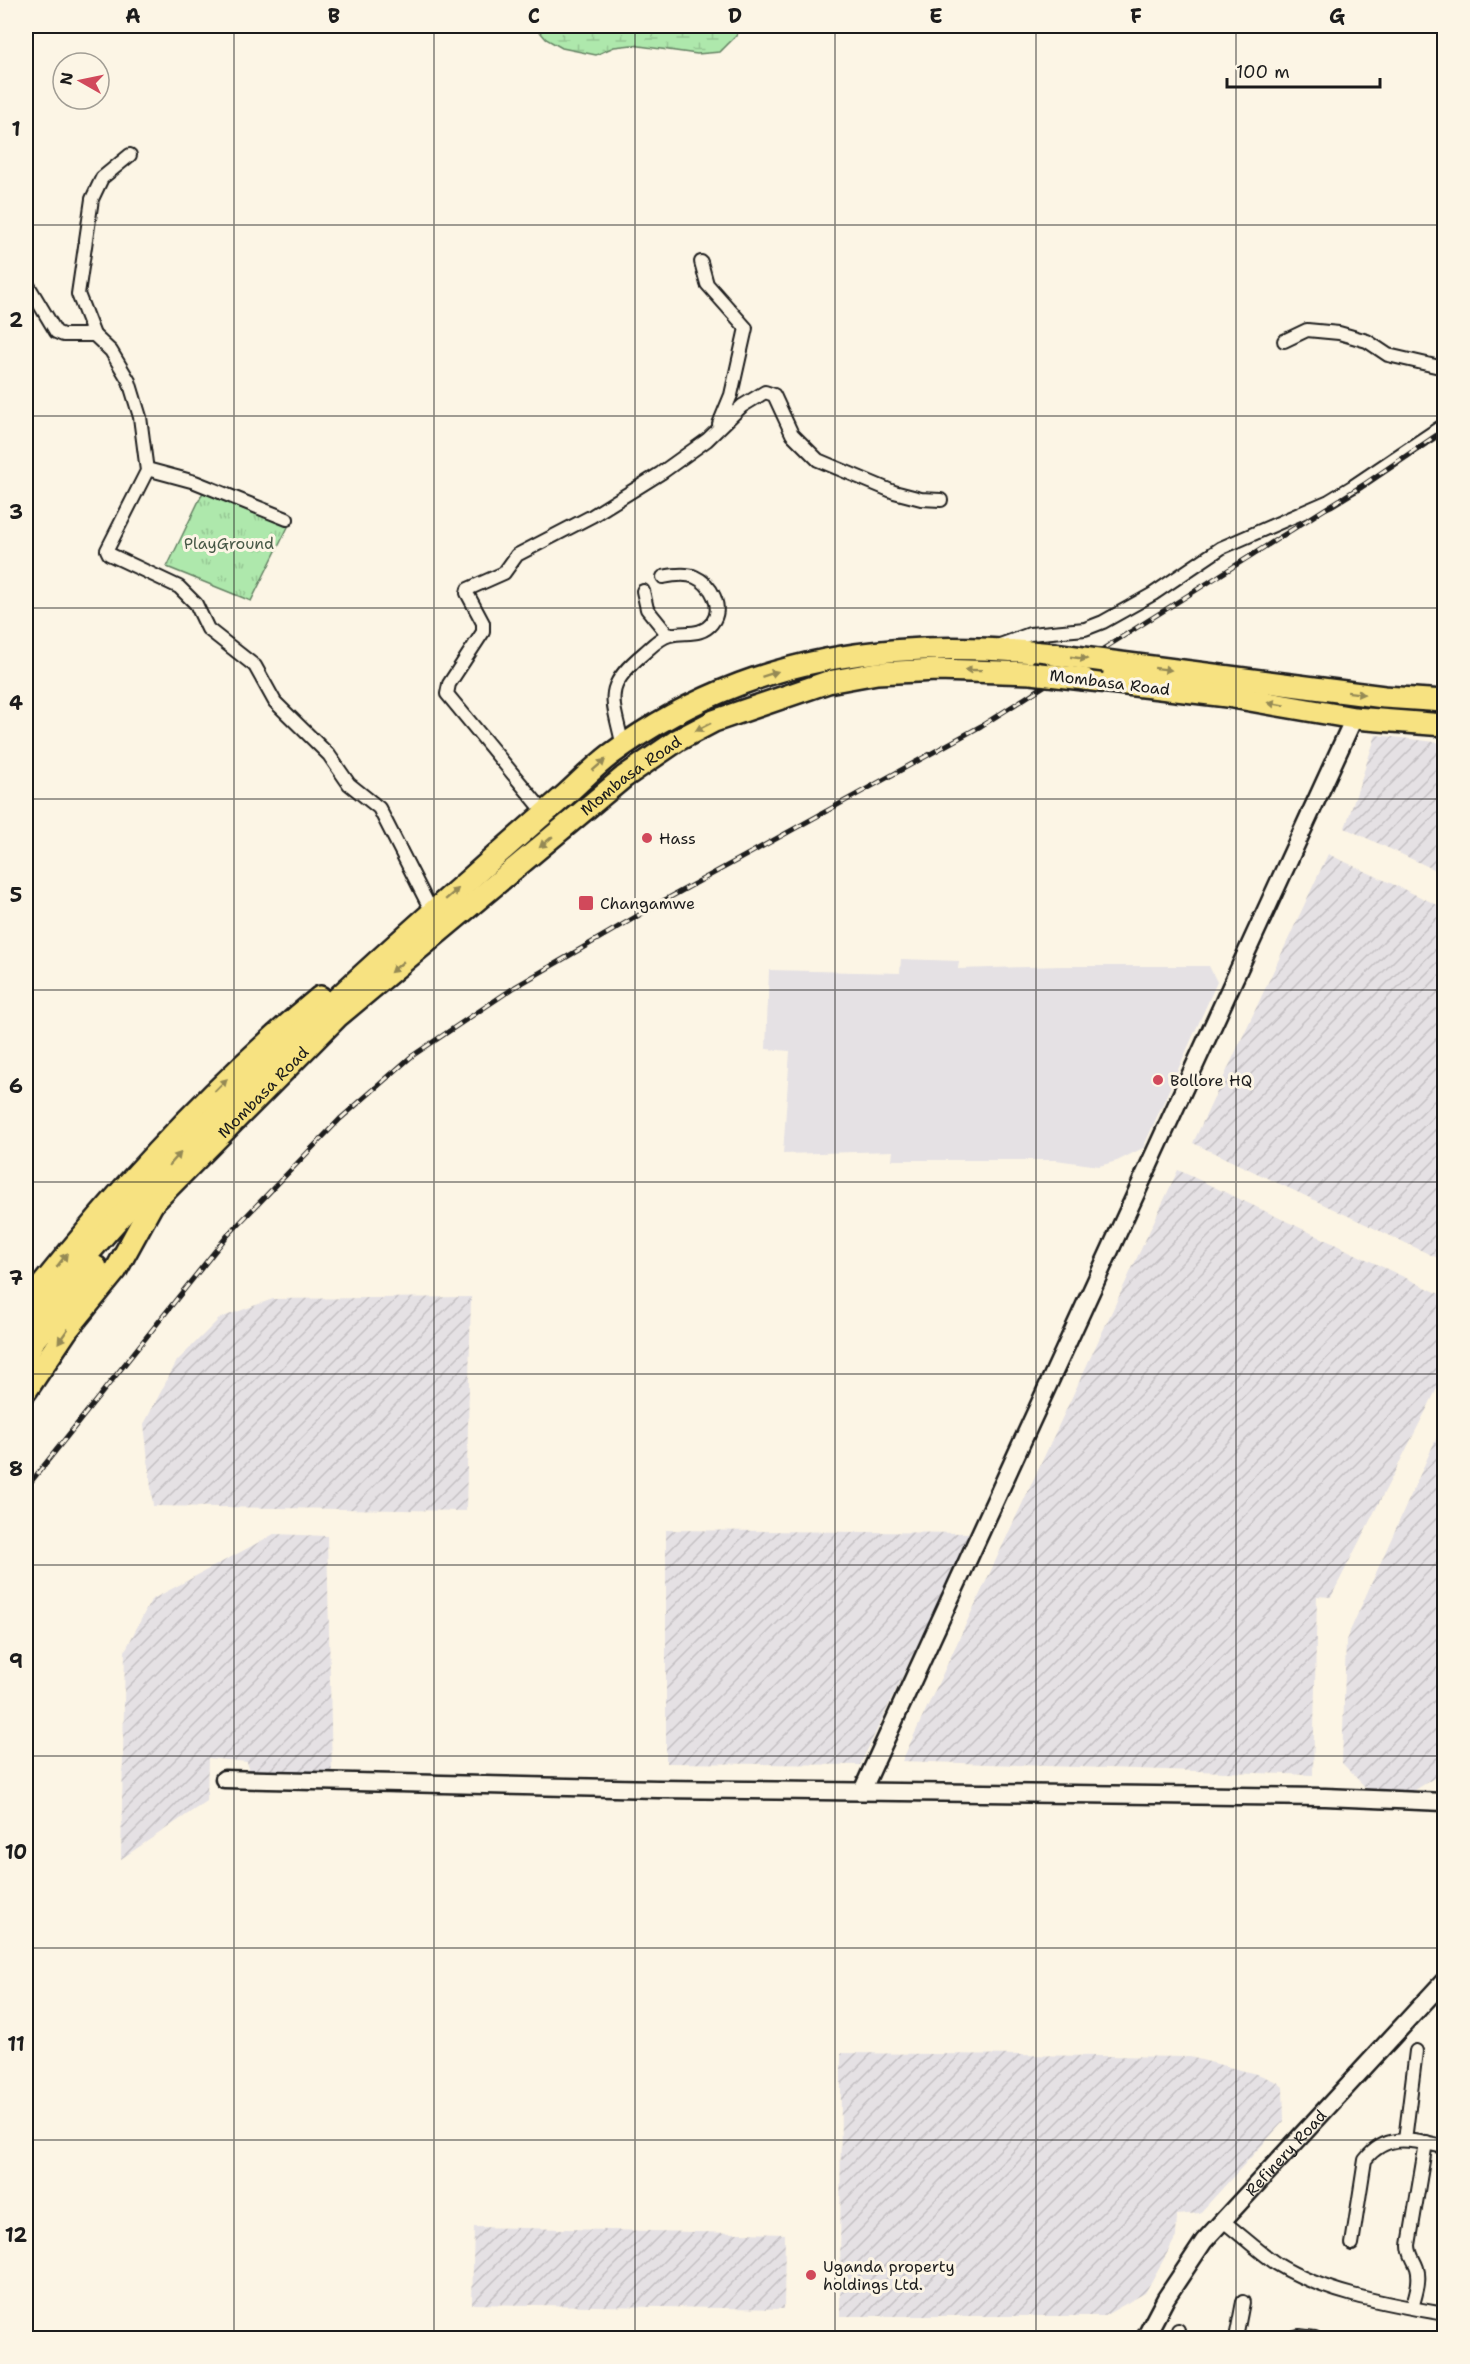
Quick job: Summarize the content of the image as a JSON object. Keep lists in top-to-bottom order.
{
  "streets": {
    "highway": ["Mombasa Road"],
    "street": ["Refinery Road"]
  },
  "parks": ["PlayGround"],
  "places": {
    "other": ["Hass", "Bollore HQ", "Uganda property holdings Ltd."],
    "transit": ["Changamwe"]
  },
  "scale_bar": "100 m",
  "north": "left",
  "grid": {
    "columns": [
      "A",
      "B",
      "C",
      "D",
      "E",
      "F",
      "G"
    ],
    "rows": [
      "1",
      "2",
      "3",
      "4",
      "5",
      "6",
      "7",
      "8",
      "9",
      "10",
      "11",
      "12"
    ]
  }
}
